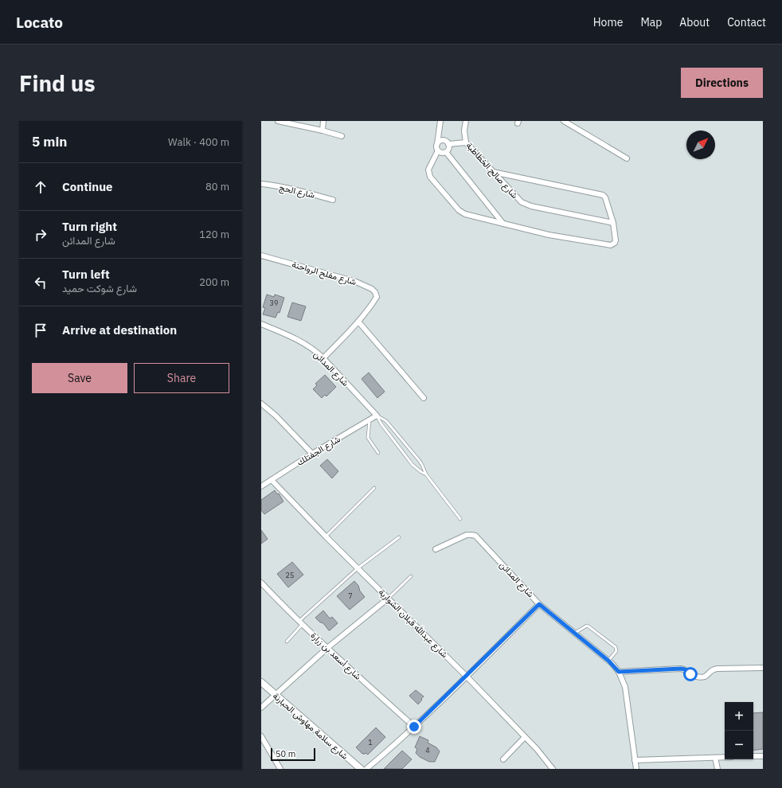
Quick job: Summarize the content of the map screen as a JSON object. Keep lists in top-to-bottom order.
{
  "streets": {
    "street": [
      "شارع صالح الخطاطبة",
      "شارع الحج",
      "شارع مفلح الرواحنة",
      "شارع المدائن",
      "شارع الجفتلك",
      "شارع عبدالله قبلان الشواربة",
      "شارع أسعد بن زرارة",
      "شارع سلامة مهاوش الحبارنة"
    ]
  },
  "crossings": [
    ["شارع مفلح الرواحنة", "شارع المدائن"],
    ["شارع المدائن", "شارع الجفتلك"],
    ["شارع الجفتلك", "شارع عبدالله قبلان الشواربة"]
  ],
  "house_numbers": [
    "39",
    "25",
    "7",
    "1",
    "4"
  ],
  "scale_bar": "50 m",
  "north": "top right",
  "page": {
    "header": "Locato",
    "nav": [
      "Home",
      "Map",
      "About",
      "Contact"
    ],
    "buttons": [
      "Directions",
      ["Save", "Share"]
    ],
    "title": "Find us",
    "heading": ["5 min", "Walk · 400 m"],
    "list": [
      ["Continue", "80 m"],
      ["Turn right", "شارع المدائن", "120 m"],
      ["Turn left", "شارع شوكت حميد", "200 m"],
      "Arrive at destination"
    ],
    "map_buttons": ["+", "−"],
    "scale": "50 m"
  }
}
